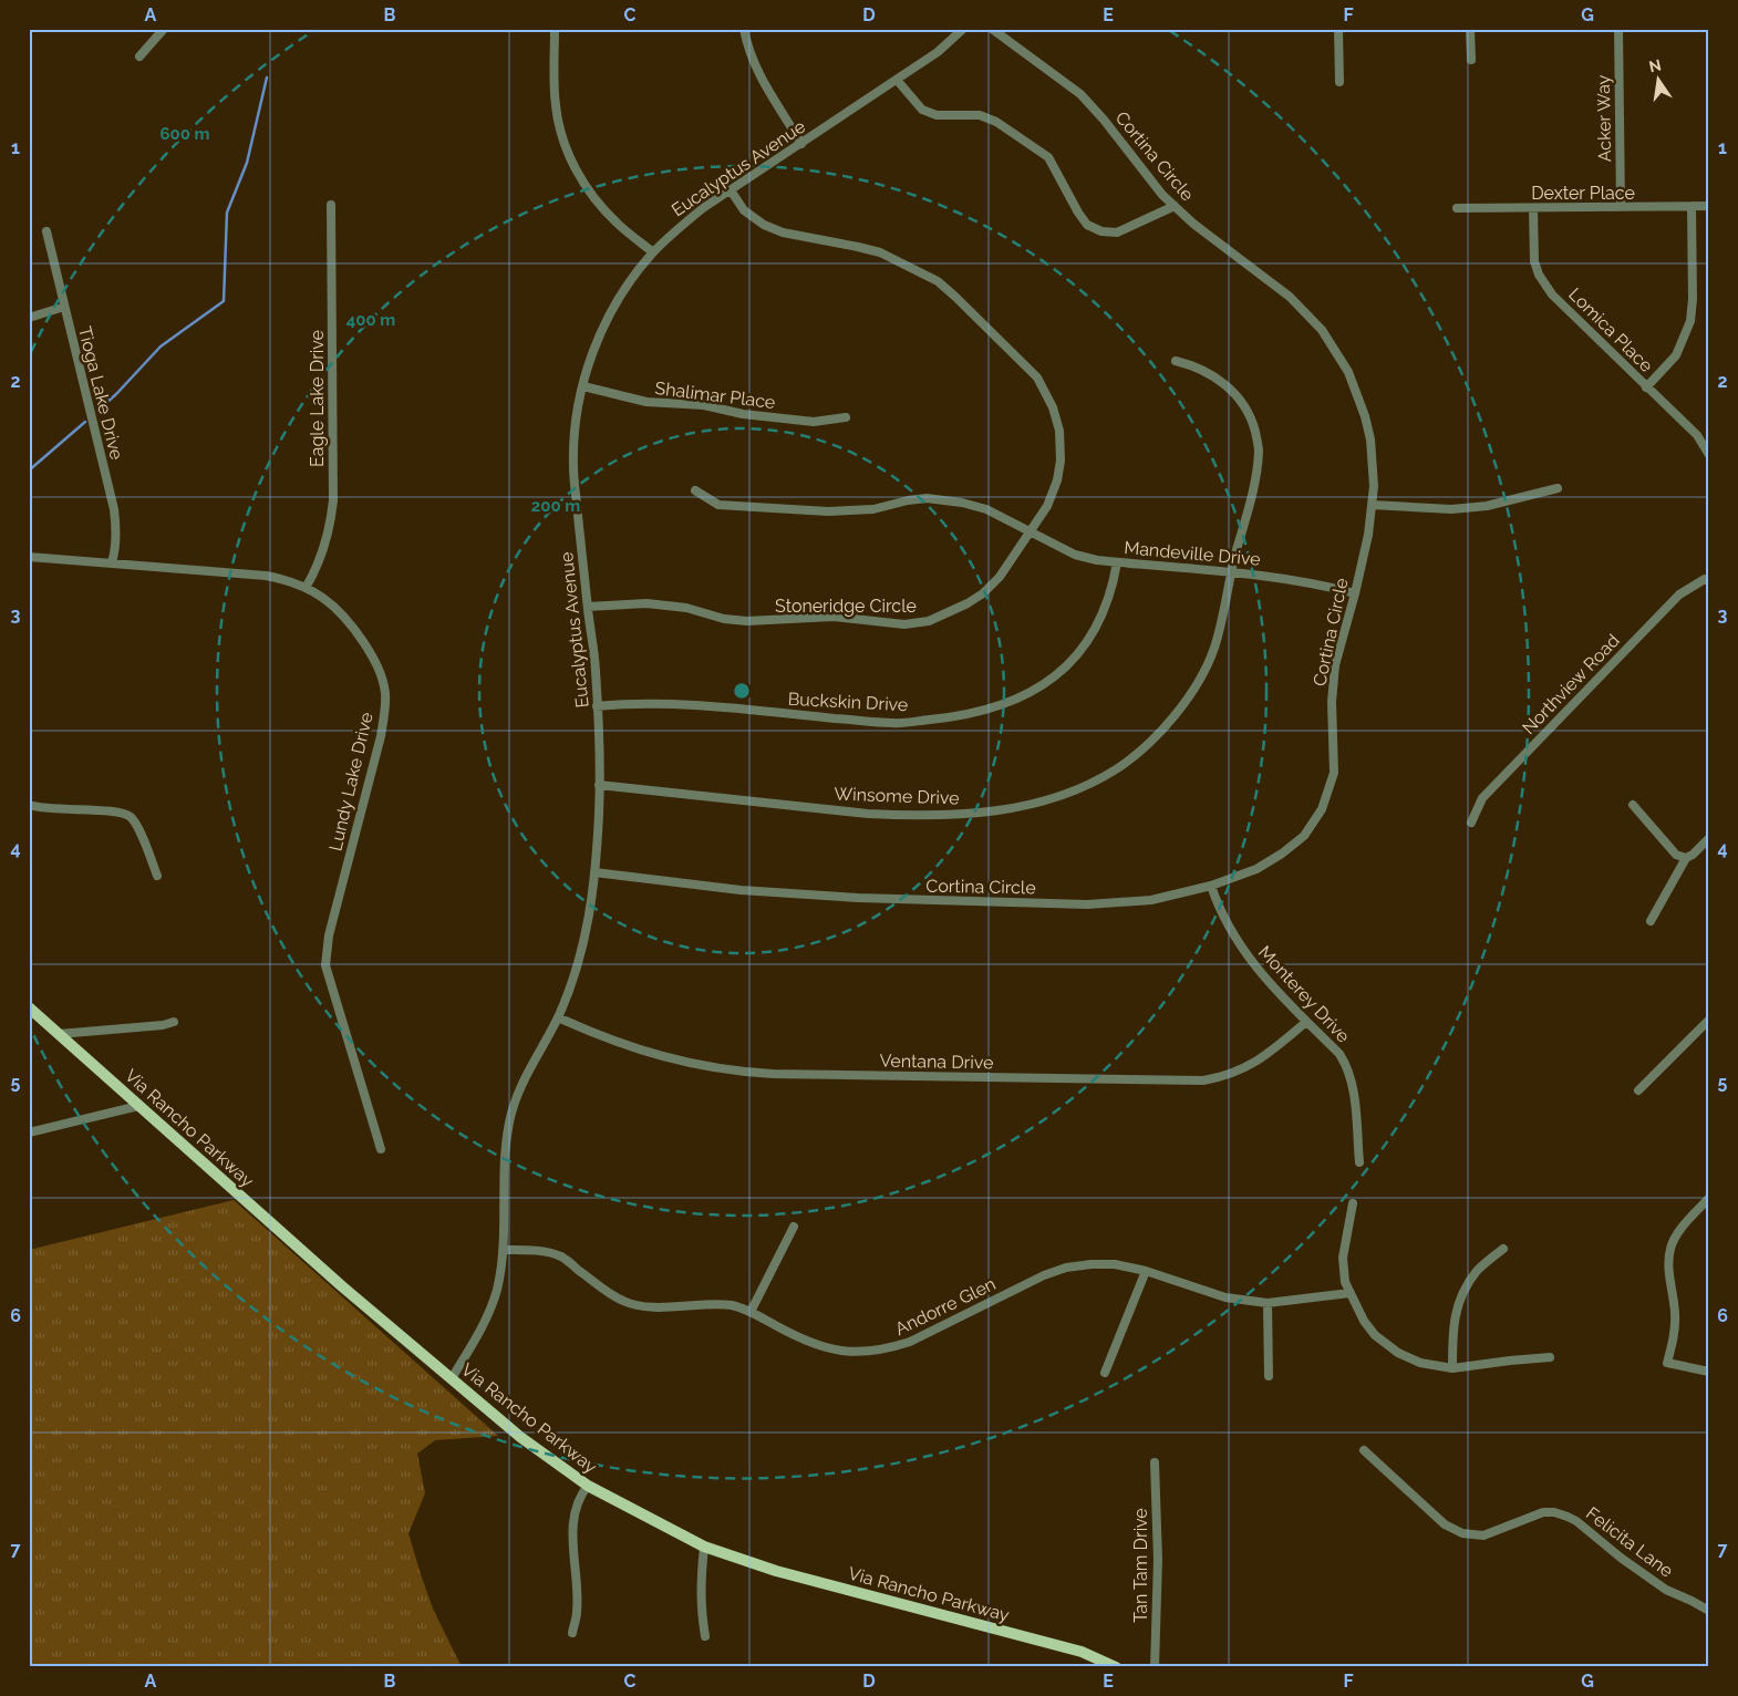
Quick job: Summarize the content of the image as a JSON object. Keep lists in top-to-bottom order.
{
  "streets": {
    "main road": ["Via Rancho Parkway"],
    "street": [
      "Acker Way",
      "Cortina Circle",
      "Eucalyptus Avenue",
      "Dexter Place",
      "Lomica Place",
      "Tioga Lake Drive",
      "Shalimar Place",
      "Eagle Lake Drive",
      "Mandeville Drive",
      "Stoneridge Circle",
      "Northview Road",
      "Buckskin Drive",
      "Lundy Lake Drive",
      "Winsome Drive",
      "Monterey Drive",
      "Ventana Drive",
      "Andorre Glen",
      "Felicita Lane",
      "Tan Tam Drive"
    ]
  },
  "crossings": [
    ["Acker Way", "Dexter Place"],
    ["Cortina Circle", "Eucalyptus Avenue"],
    ["Cortina Circle", "Mandeville Drive"],
    ["Cortina Circle", "Monterey Drive"],
    ["Eucalyptus Avenue", "Shalimar Place"],
    ["Eucalyptus Avenue", "Stoneridge Circle"],
    ["Eucalyptus Avenue", "Buckskin Drive"],
    ["Eucalyptus Avenue", "Winsome Drive"],
    ["Eucalyptus Avenue", "Ventana Drive"],
    ["Eucalyptus Avenue", "Via Rancho Parkway"],
    ["Eucalyptus Avenue", "Andorre Glen"],
    ["Dexter Place", "Lomica Place"],
    ["Tioga Lake Drive", "Lundy Lake Drive"],
    ["Eagle Lake Drive", "Lundy Lake Drive"],
    ["Mandeville Drive", "Stoneridge Circle"],
    ["Mandeville Drive", "Buckskin Drive"],
    ["Mandeville Drive", "Winsome Drive"],
    ["Monterey Drive", "Ventana Drive"]
  ],
  "north": "top",
  "grid": {
    "columns": [
      "A",
      "B",
      "C",
      "D",
      "E",
      "F",
      "G"
    ],
    "rows": [
      "1",
      "2",
      "3",
      "4",
      "5",
      "6",
      "7"
    ]
  },
  "rings": ["600 m", "400 m", "200 m"]
}
